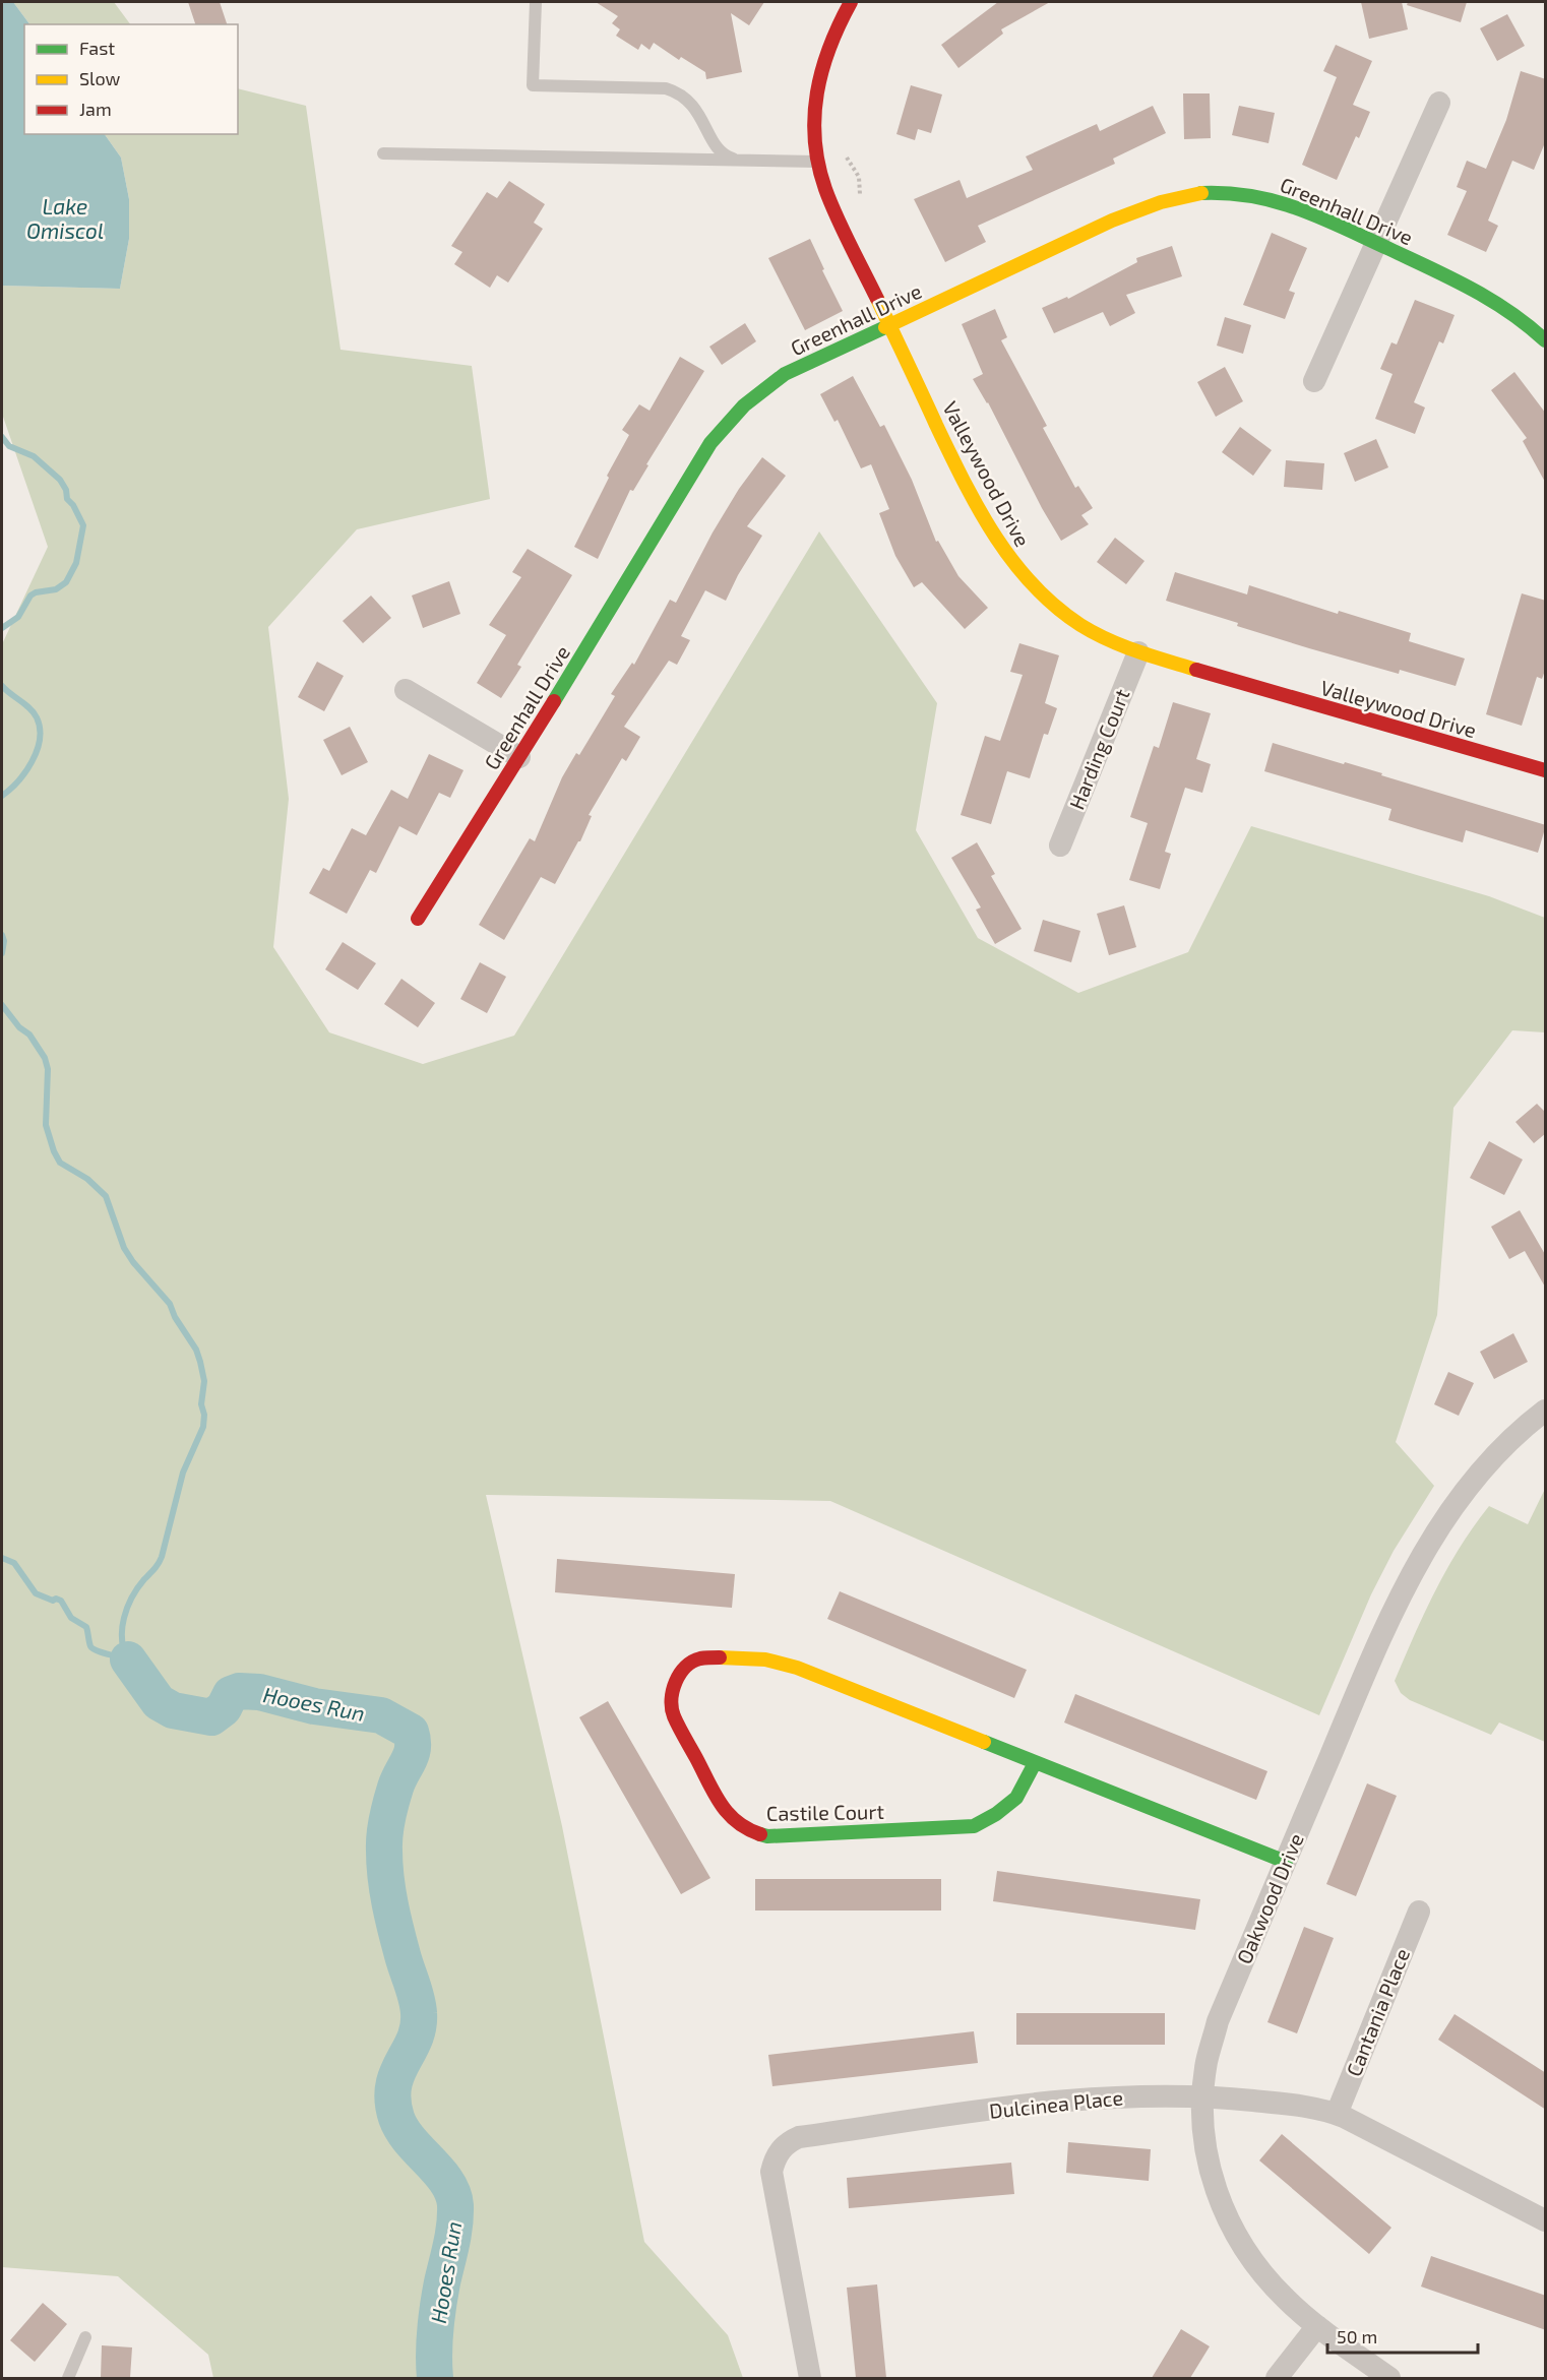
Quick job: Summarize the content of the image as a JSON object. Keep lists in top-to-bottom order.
{
  "streets": {
    "street": [
      "Greenhall Drive",
      "Valleywood Drive",
      "Harding Court",
      "Castile Court",
      "Oakwood Drive",
      "Cantania Place",
      "Dulcinea Place"
    ]
  },
  "crossings": [
    ["Greenhall Drive", "Valleywood Drive"],
    ["Valleywood Drive", "Harding Court"],
    ["Castile Court", "Oakwood Drive"],
    ["Oakwood Drive", "Dulcinea Place"],
    ["Cantania Place", "Dulcinea Place"]
  ],
  "water": ["Lake Omiscol", "Hooes Run"],
  "legend": ["Fast", "Slow", "Jam"],
  "scale_bar": "50 m"
}
